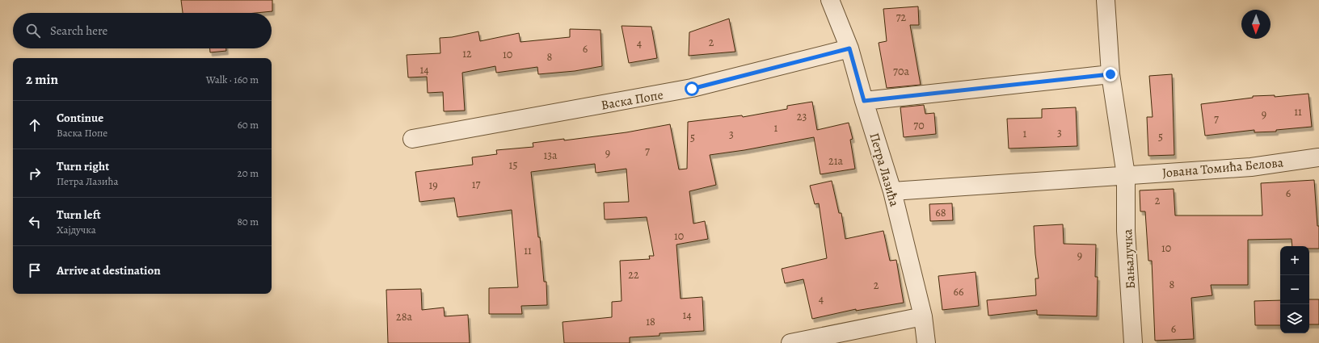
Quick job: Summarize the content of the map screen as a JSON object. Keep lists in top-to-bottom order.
{
  "streets": {
    "street": [
      "Васка Попе",
      "Јована Томића Белова",
      "Петра Лазића",
      "Бањалучка"
    ]
  },
  "crossings": [
    ["Васка Попе", "Петра Лазића"],
    ["Јована Томића Белова", "Петра Лазића"],
    ["Јована Томића Белова", "Бањалучка"]
  ],
  "house_numbers": [
    "72",
    "2",
    "4",
    "6",
    "12",
    "10",
    "8",
    "14",
    "70a",
    "11",
    "9",
    "23",
    "7",
    "70",
    "1",
    "3",
    "1",
    "3",
    "5",
    "5",
    "7",
    "9",
    "13a",
    "21a",
    "15",
    "17",
    "19",
    "6",
    "2",
    "68",
    "10",
    "10",
    "11",
    "9",
    "22",
    "8",
    "2",
    "66",
    "4",
    "14",
    "28a",
    "18",
    "6"
  ],
  "north": "bottom",
  "page": {
    "search": "Search here",
    "heading": ["2 min", "Walk · 160 m"],
    "list": [
      ["Continue", "Васка Попе", "60 m"],
      ["Turn right", "Петра Лазића", "20 m"],
      ["Turn left", "Хајдучка", "80 m"],
      "Arrive at destination"
    ],
    "map_buttons": ["+", "−"]
  }
}
